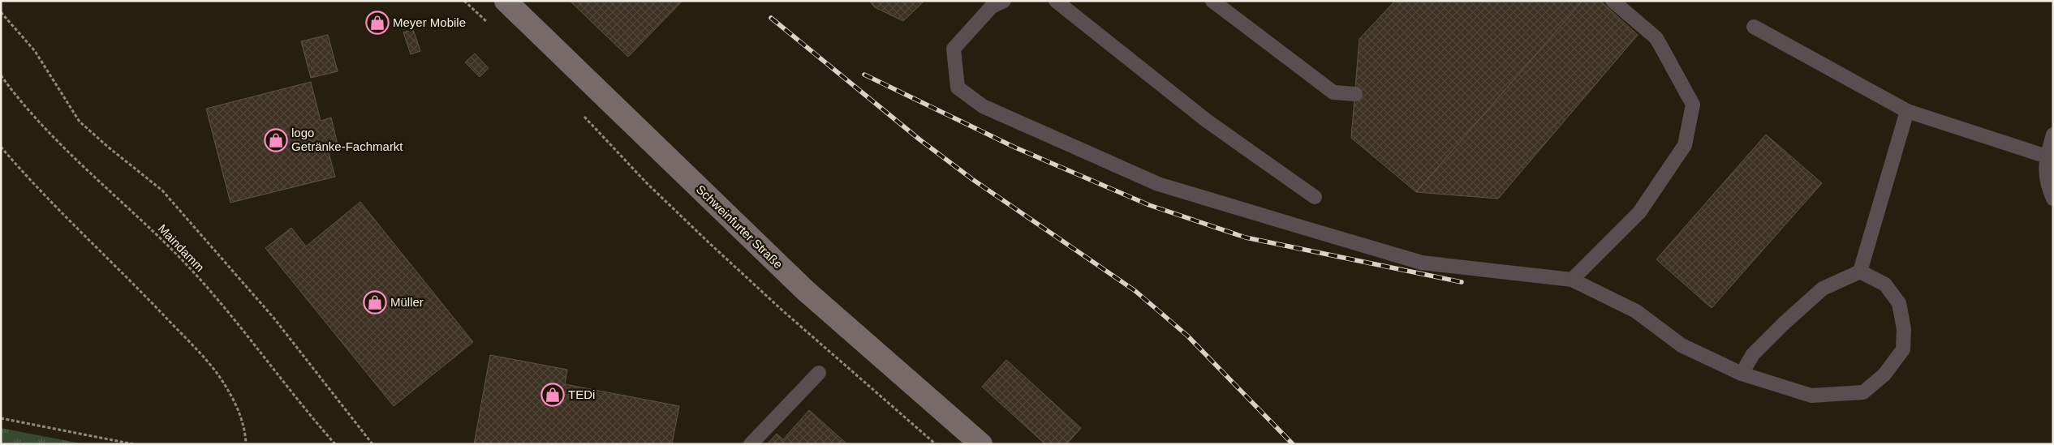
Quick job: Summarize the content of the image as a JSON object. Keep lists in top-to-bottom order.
{
  "streets": {
    "main road": ["Schweinfurter Straße"],
    "path": ["Maindamm"]
  },
  "places": {
    "shop": [
      "Meyer Mobile",
      "logo Getränke-Fachmarkt",
      "Müller",
      "TEDi"
    ]
  }
}
